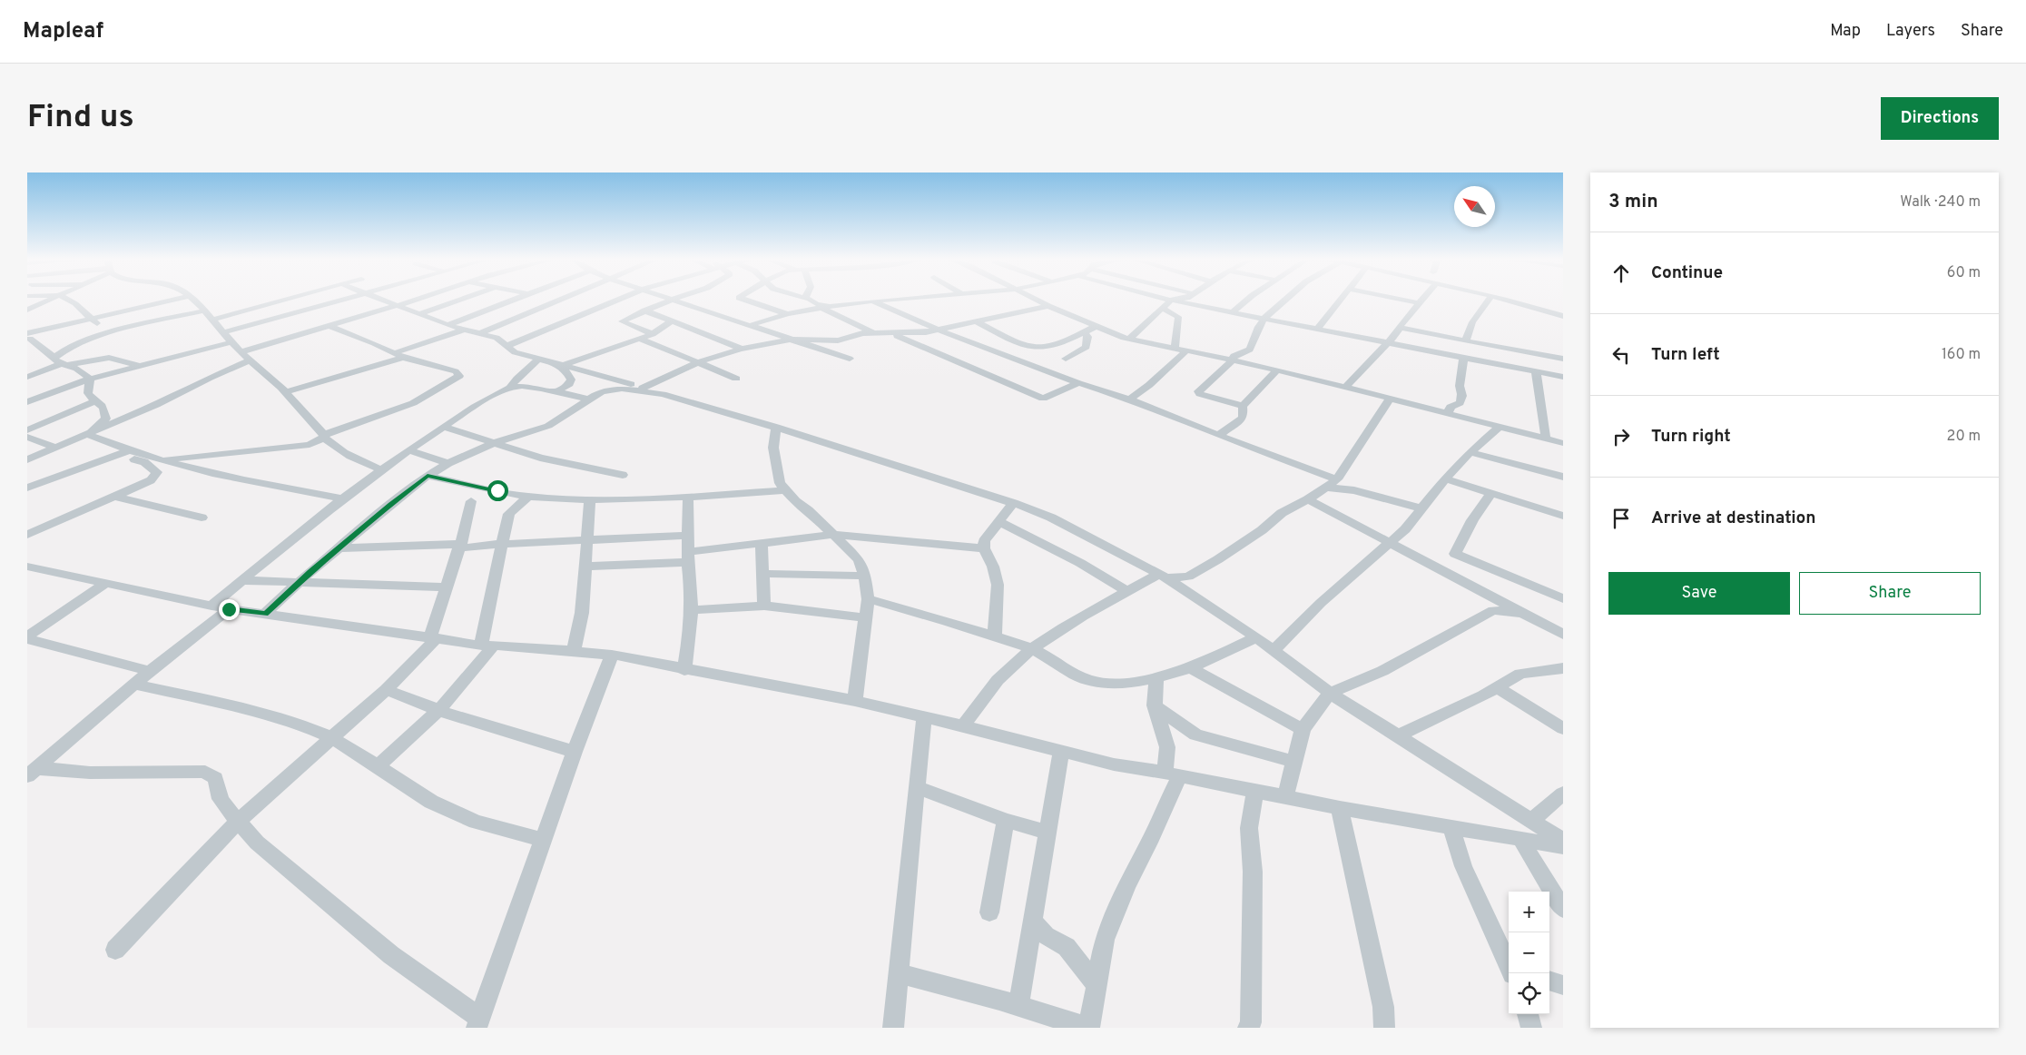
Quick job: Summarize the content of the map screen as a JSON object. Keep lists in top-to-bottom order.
{
  "north": "top left",
  "page": {
    "header": "Mapleaf",
    "nav": ["Map", "Layers", "Share"],
    "buttons": [
      "Directions",
      ["Save", "Share"]
    ],
    "title": "Find us",
    "heading": ["3 min", "Walk · 240 m"],
    "list": [
      ["Continue", "60 m"],
      ["Turn left", "160 m"],
      ["Turn right", "20 m"],
      "Arrive at destination"
    ],
    "map_buttons": ["+", "−"]
  }
}
